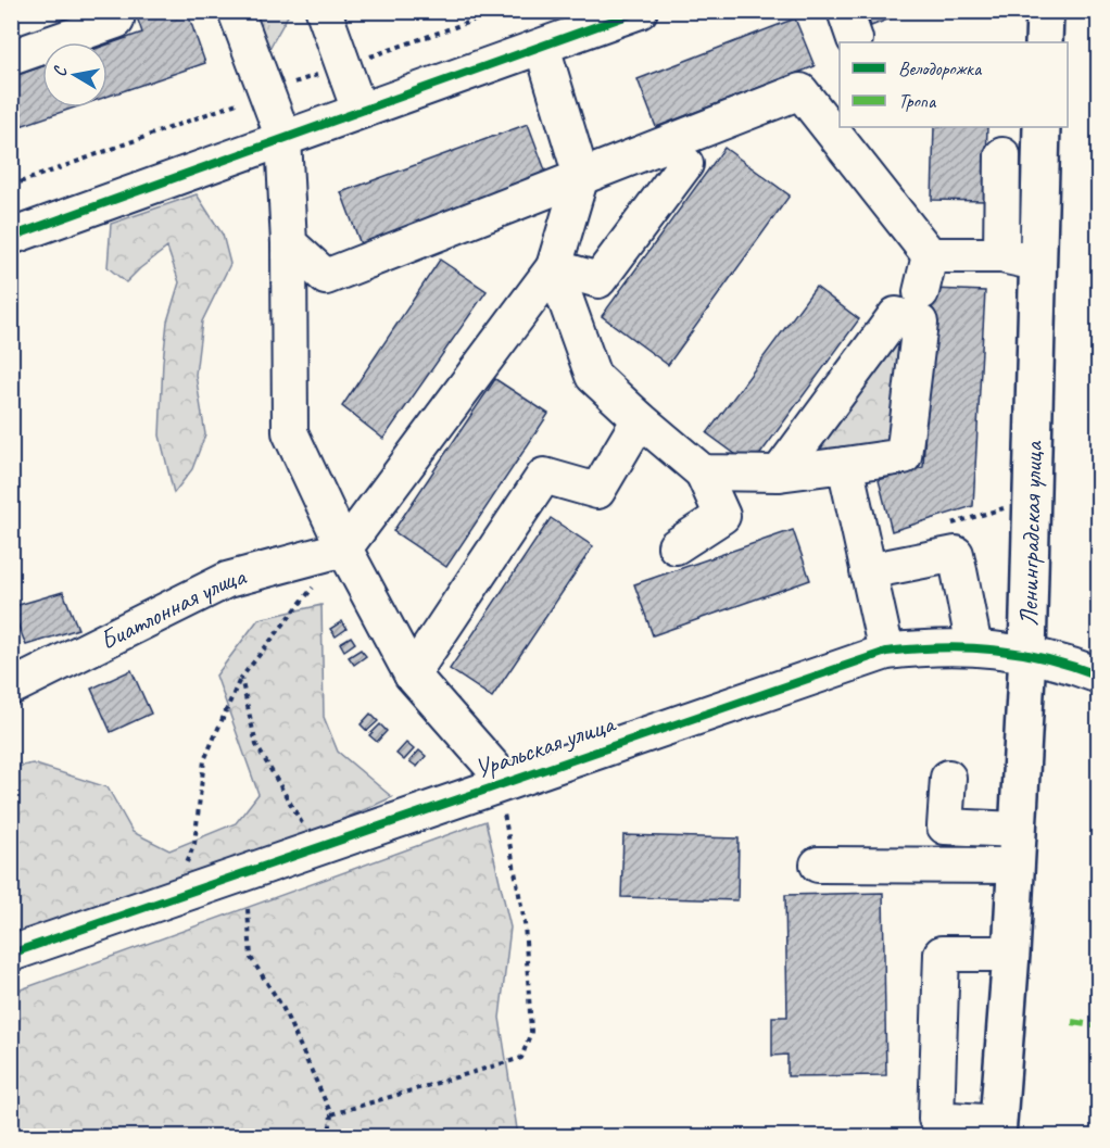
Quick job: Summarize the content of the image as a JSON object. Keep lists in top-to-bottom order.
{
  "streets": {
    "main road": ["Ленинградская улица"],
    "street": ["Биатлонная улица", "Уральская улица"]
  },
  "crossings": [
    ["Ленинградская улица", "Уральская улица"]
  ],
  "legend": ["Велодорожка", "Тропа"],
  "north": "left"
}
